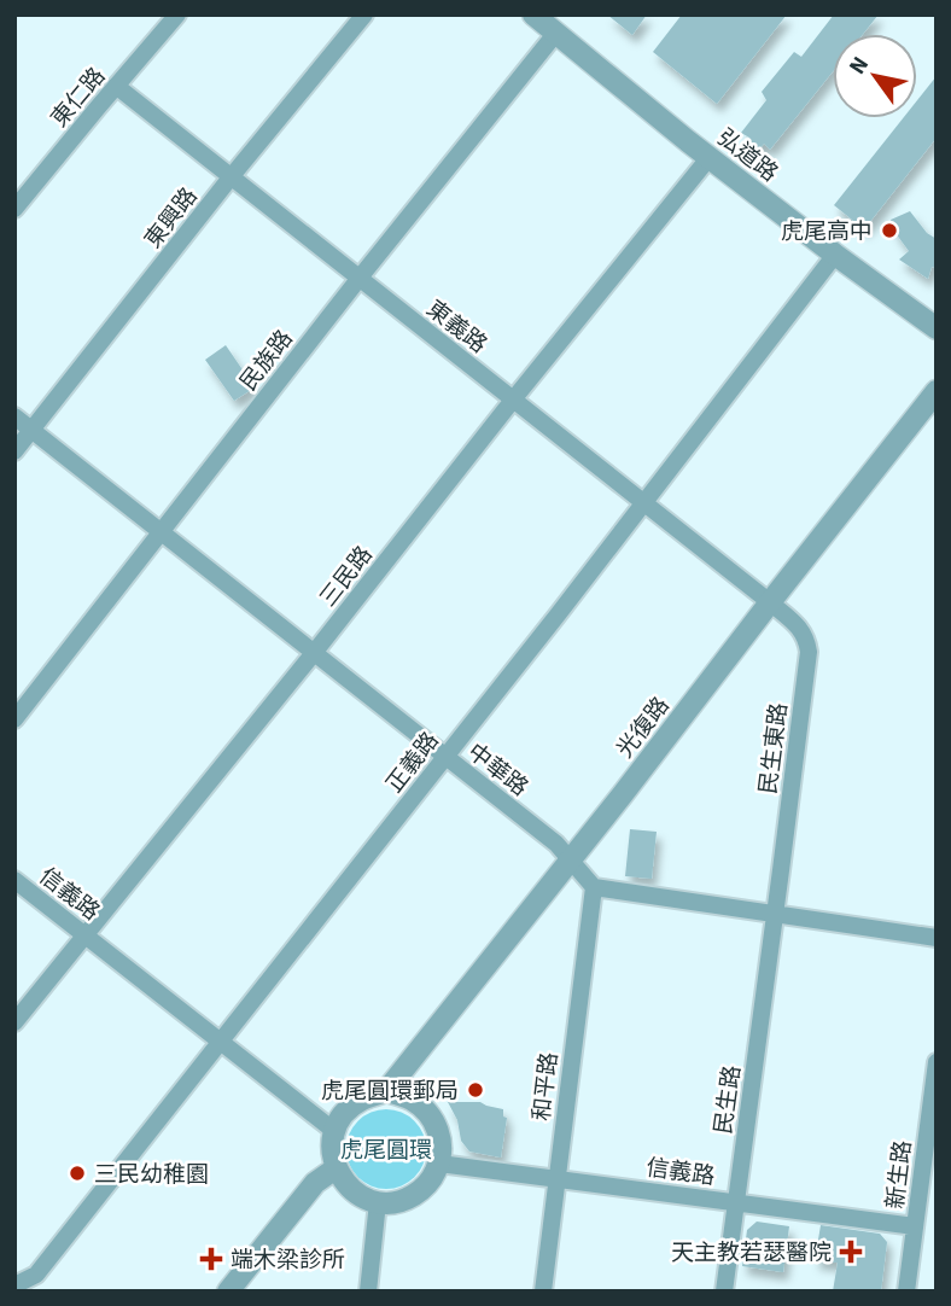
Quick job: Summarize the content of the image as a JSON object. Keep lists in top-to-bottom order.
{
  "streets": {
    "street": [
      "東仁路",
      "弘道路",
      "東興路",
      "東義路",
      "民族路",
      "三民路",
      "光復路",
      "民生東路",
      "正義路",
      "中華路",
      "信義路",
      "和平路",
      "民生路",
      "新生路"
    ]
  },
  "crossings": [
    ["東仁路", "東義路"],
    ["弘道路", "民族路"],
    ["弘道路", "三民路"],
    ["弘道路", "正義路"],
    ["東興路", "東義路"],
    ["東興路", "中華路"],
    ["東義路", "民族路"],
    ["東義路", "三民路"],
    ["東義路", "光復路"],
    ["東義路", "民生東路"],
    ["東義路", "正義路"],
    ["民族路", "中華路"],
    ["三民路", "中華路"],
    ["三民路", "信義路"],
    ["光復路", "民生東路"],
    ["光復路", "中華路"],
    ["光復路", "信義路"],
    ["民生東路", "民生路"],
    ["正義路", "中華路"],
    ["正義路", "信義路"],
    ["中華路", "和平路"],
    ["信義路", "和平路"],
    ["信義路", "民生路"],
    ["信義路", "新生路"]
  ],
  "parks": ["虎尾圓環"],
  "places": {
    "other": ["虎尾高中", "虎尾圓環郵局", "三民幼稚園"],
    "health": ["天主教若瑟醫院", "端木梁診所"]
  },
  "north": "top left"
}
